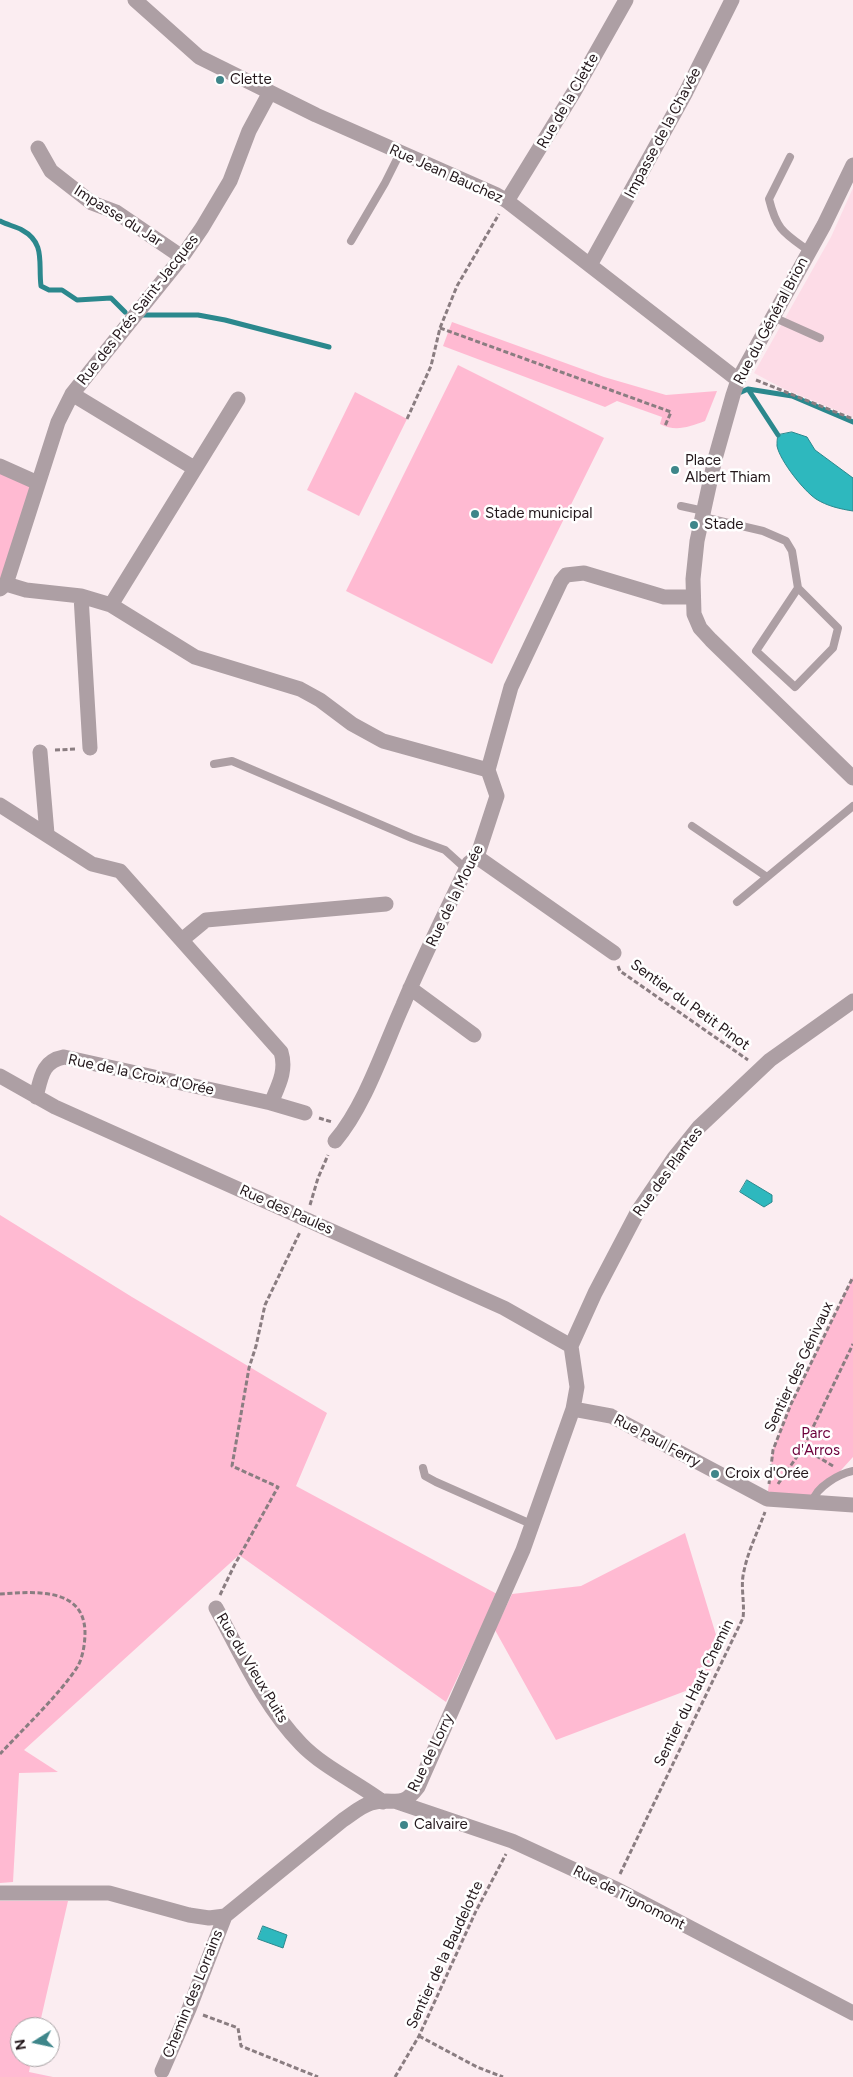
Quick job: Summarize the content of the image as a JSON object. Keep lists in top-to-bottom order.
{
  "streets": {
    "street": [
      "Rue de la Clette",
      "Impasse de la Chavée",
      "Rue Jean Bauchez",
      "Impasse du Jar",
      "Rue des Prés Saint-Jacques",
      "Rue du Général Brion",
      "Rue de la Mouée",
      "Rue de la Croix d'Orée",
      "Rue des Plantes",
      "Rue des Paules",
      "Rue Paul Ferry",
      "Rue du Vieux Puits",
      "Rue de Lorry",
      "Rue de Tignomont",
      "Chemin des Lorrains"
    ],
    "path": [
      "Sentier du Petit Pinot",
      "Sentier des Génivaux",
      "Sentier du Haut Chemin",
      "Sentier de la Baudelotte"
    ]
  },
  "crossings": [
    ["Rue de la Clette", "Rue Jean Bauchez"],
    ["Impasse de la Chavée", "Rue Jean Bauchez"],
    ["Rue Jean Bauchez", "Rue des Prés Saint-Jacques"],
    ["Rue Jean Bauchez", "Rue du Général Brion"],
    ["Impasse du Jar", "Rue des Prés Saint-Jacques"],
    ["Sentier du Petit Pinot", "Rue des Plantes"],
    ["Rue de la Croix d'Orée", "Rue des Paules"],
    ["Rue des Plantes", "Rue des Paules"],
    ["Rue des Plantes", "Rue de Lorry"],
    ["Rue des Paules", "Rue de Lorry"],
    ["Sentier des Génivaux", "Rue Paul Ferry"],
    ["Sentier des Génivaux", "Sentier du Haut Chemin"],
    ["Rue Paul Ferry", "Sentier du Haut Chemin"],
    ["Rue Paul Ferry", "Rue de Lorry"],
    ["Rue du Vieux Puits", "Rue de Lorry"],
    ["Rue du Vieux Puits", "Rue de Tignomont"],
    ["Sentier du Haut Chemin", "Rue de Tignomont"],
    ["Rue de Lorry", "Rue de Tignomont"],
    ["Rue de Lorry", "Chemin des Lorrains"],
    ["Rue de Tignomont", "Sentier de la Baudelotte"]
  ],
  "parks": ["Parc d'Arros"],
  "places": [
    "Clette",
    "Place Albert Thiam",
    "Stade municipal",
    "Stade",
    "Croix d'Orée",
    "Calvaire"
  ],
  "north": "left"
}
